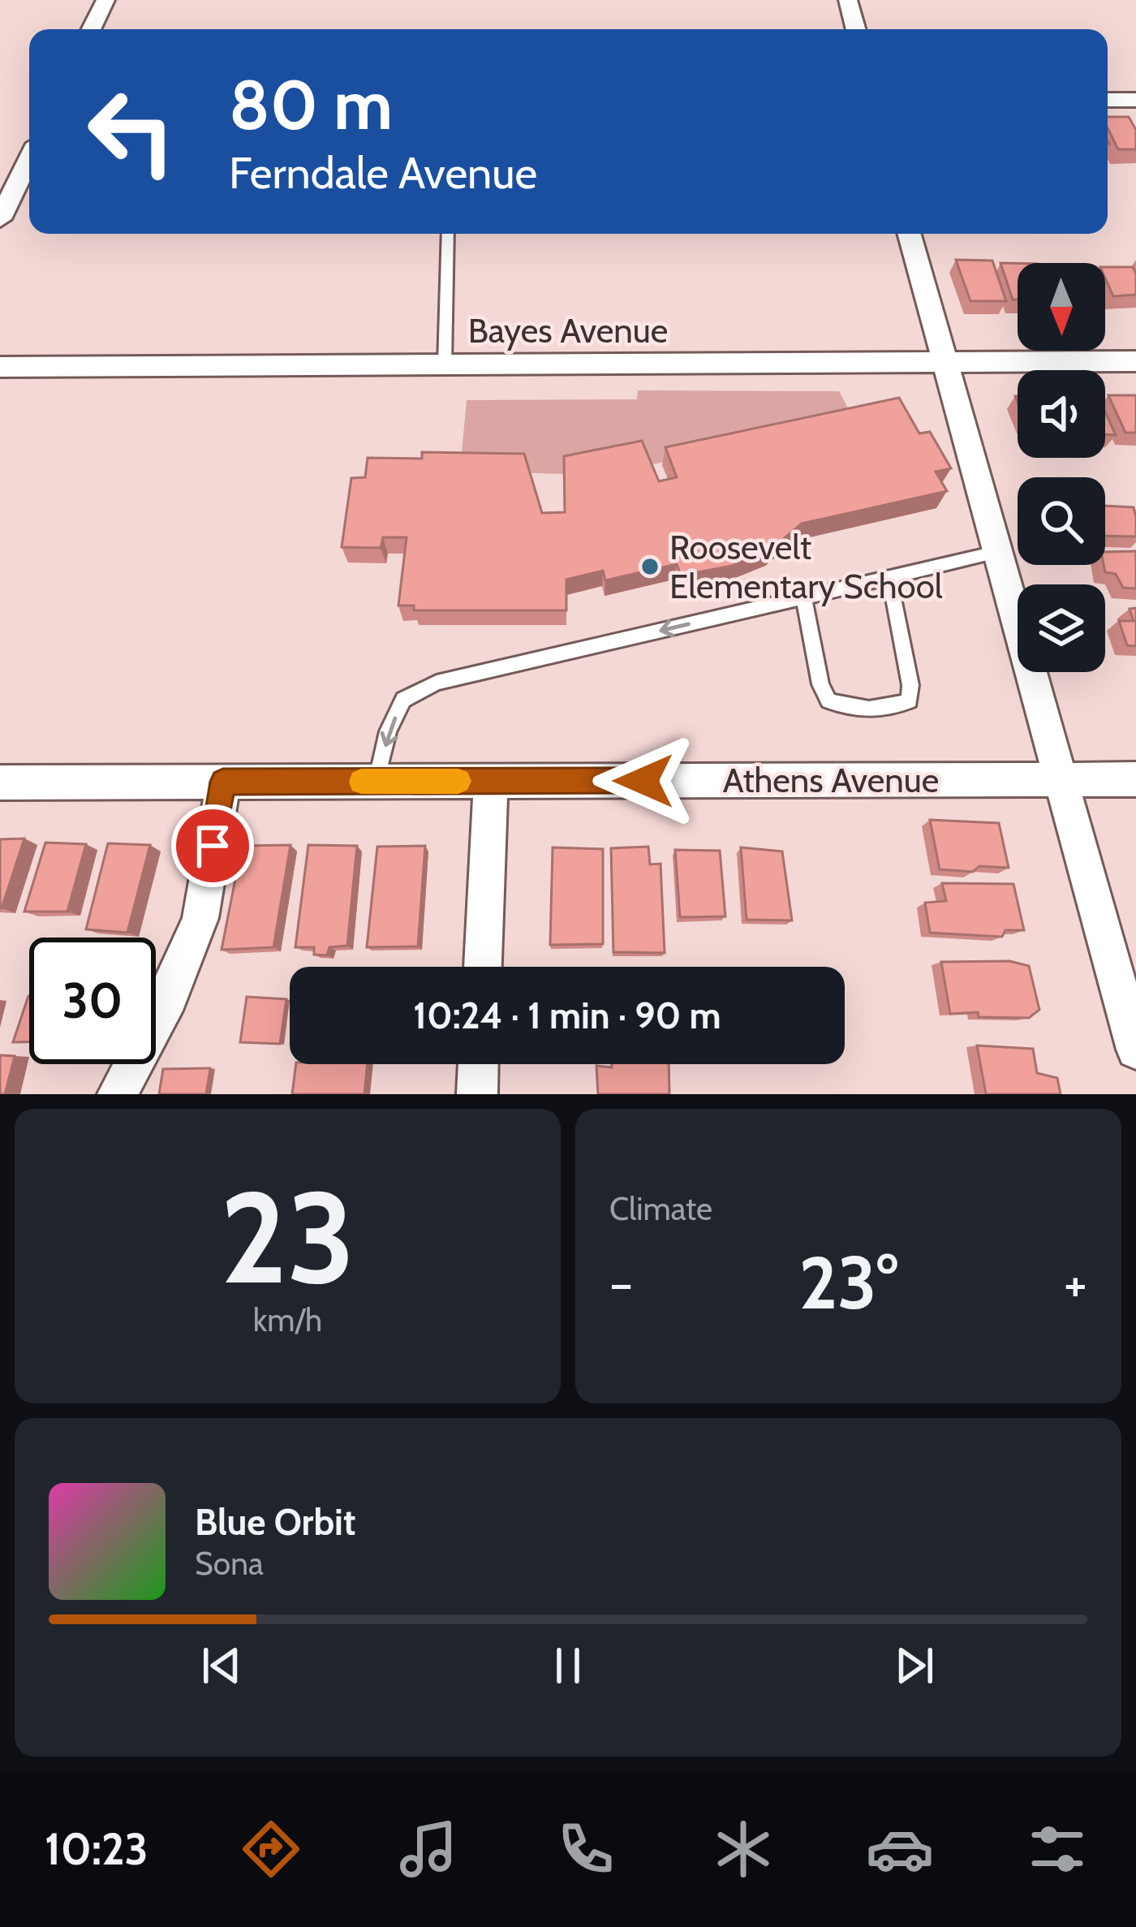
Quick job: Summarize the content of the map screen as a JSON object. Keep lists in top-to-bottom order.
{
  "streets": {
    "street": ["Bayes Avenue", "Athens Avenue"]
  },
  "places": ["Roosevelt Elementary School"],
  "north": "bottom",
  "page": {
    "turn": ["80 m", "Ferndale Avenue"],
    "limit": "30",
    "trip": "10:24 · 1 min · 90 m",
    "tile": [
      ["23", "km/h"],
      "Climate"
    ],
    "heat": ["−", "23°", "+"],
    "song": ["Blue Orbit", "Sona"],
    "tabs": "10:23"
  }
}
